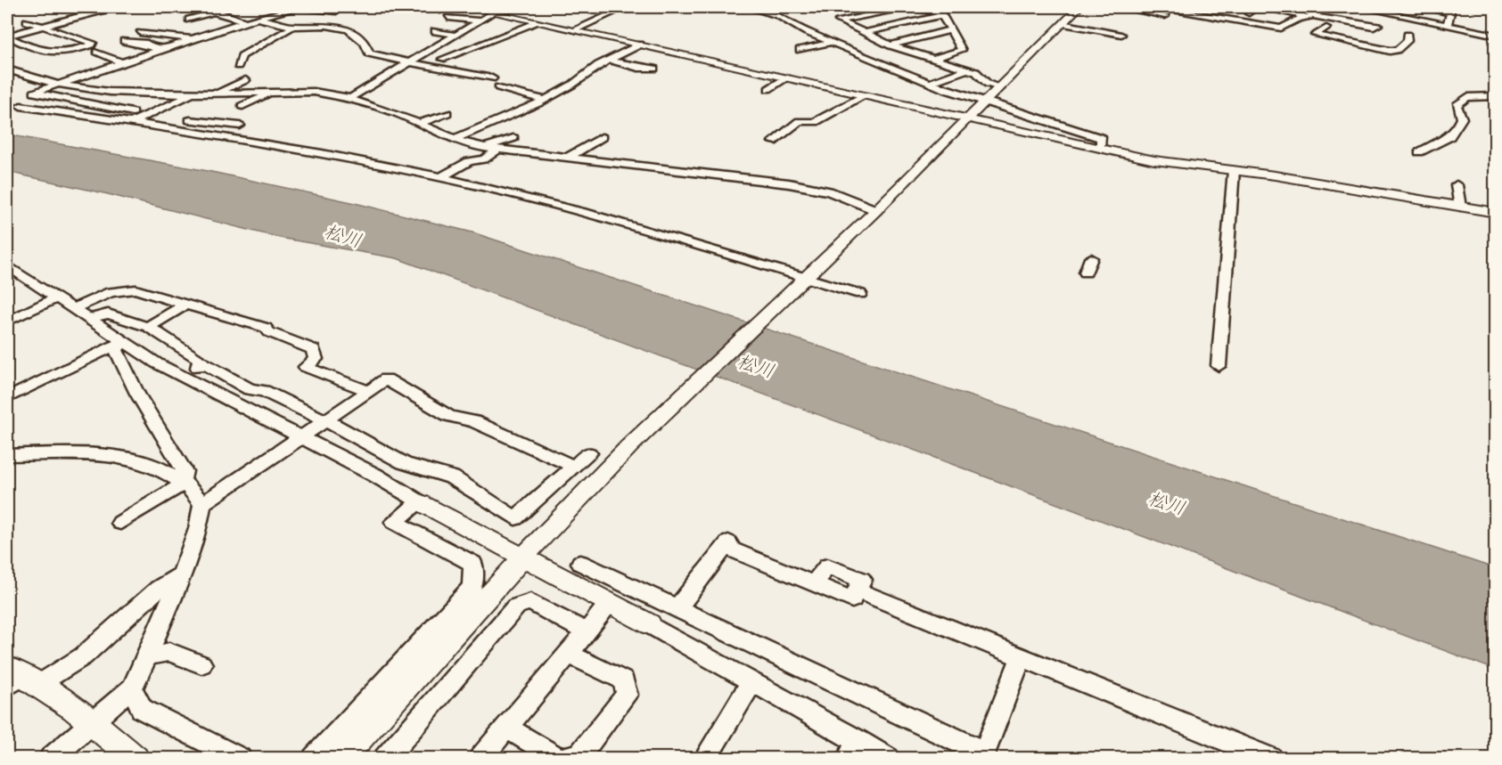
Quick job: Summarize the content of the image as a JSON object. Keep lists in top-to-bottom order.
{
  "water": ["松川"]
}
